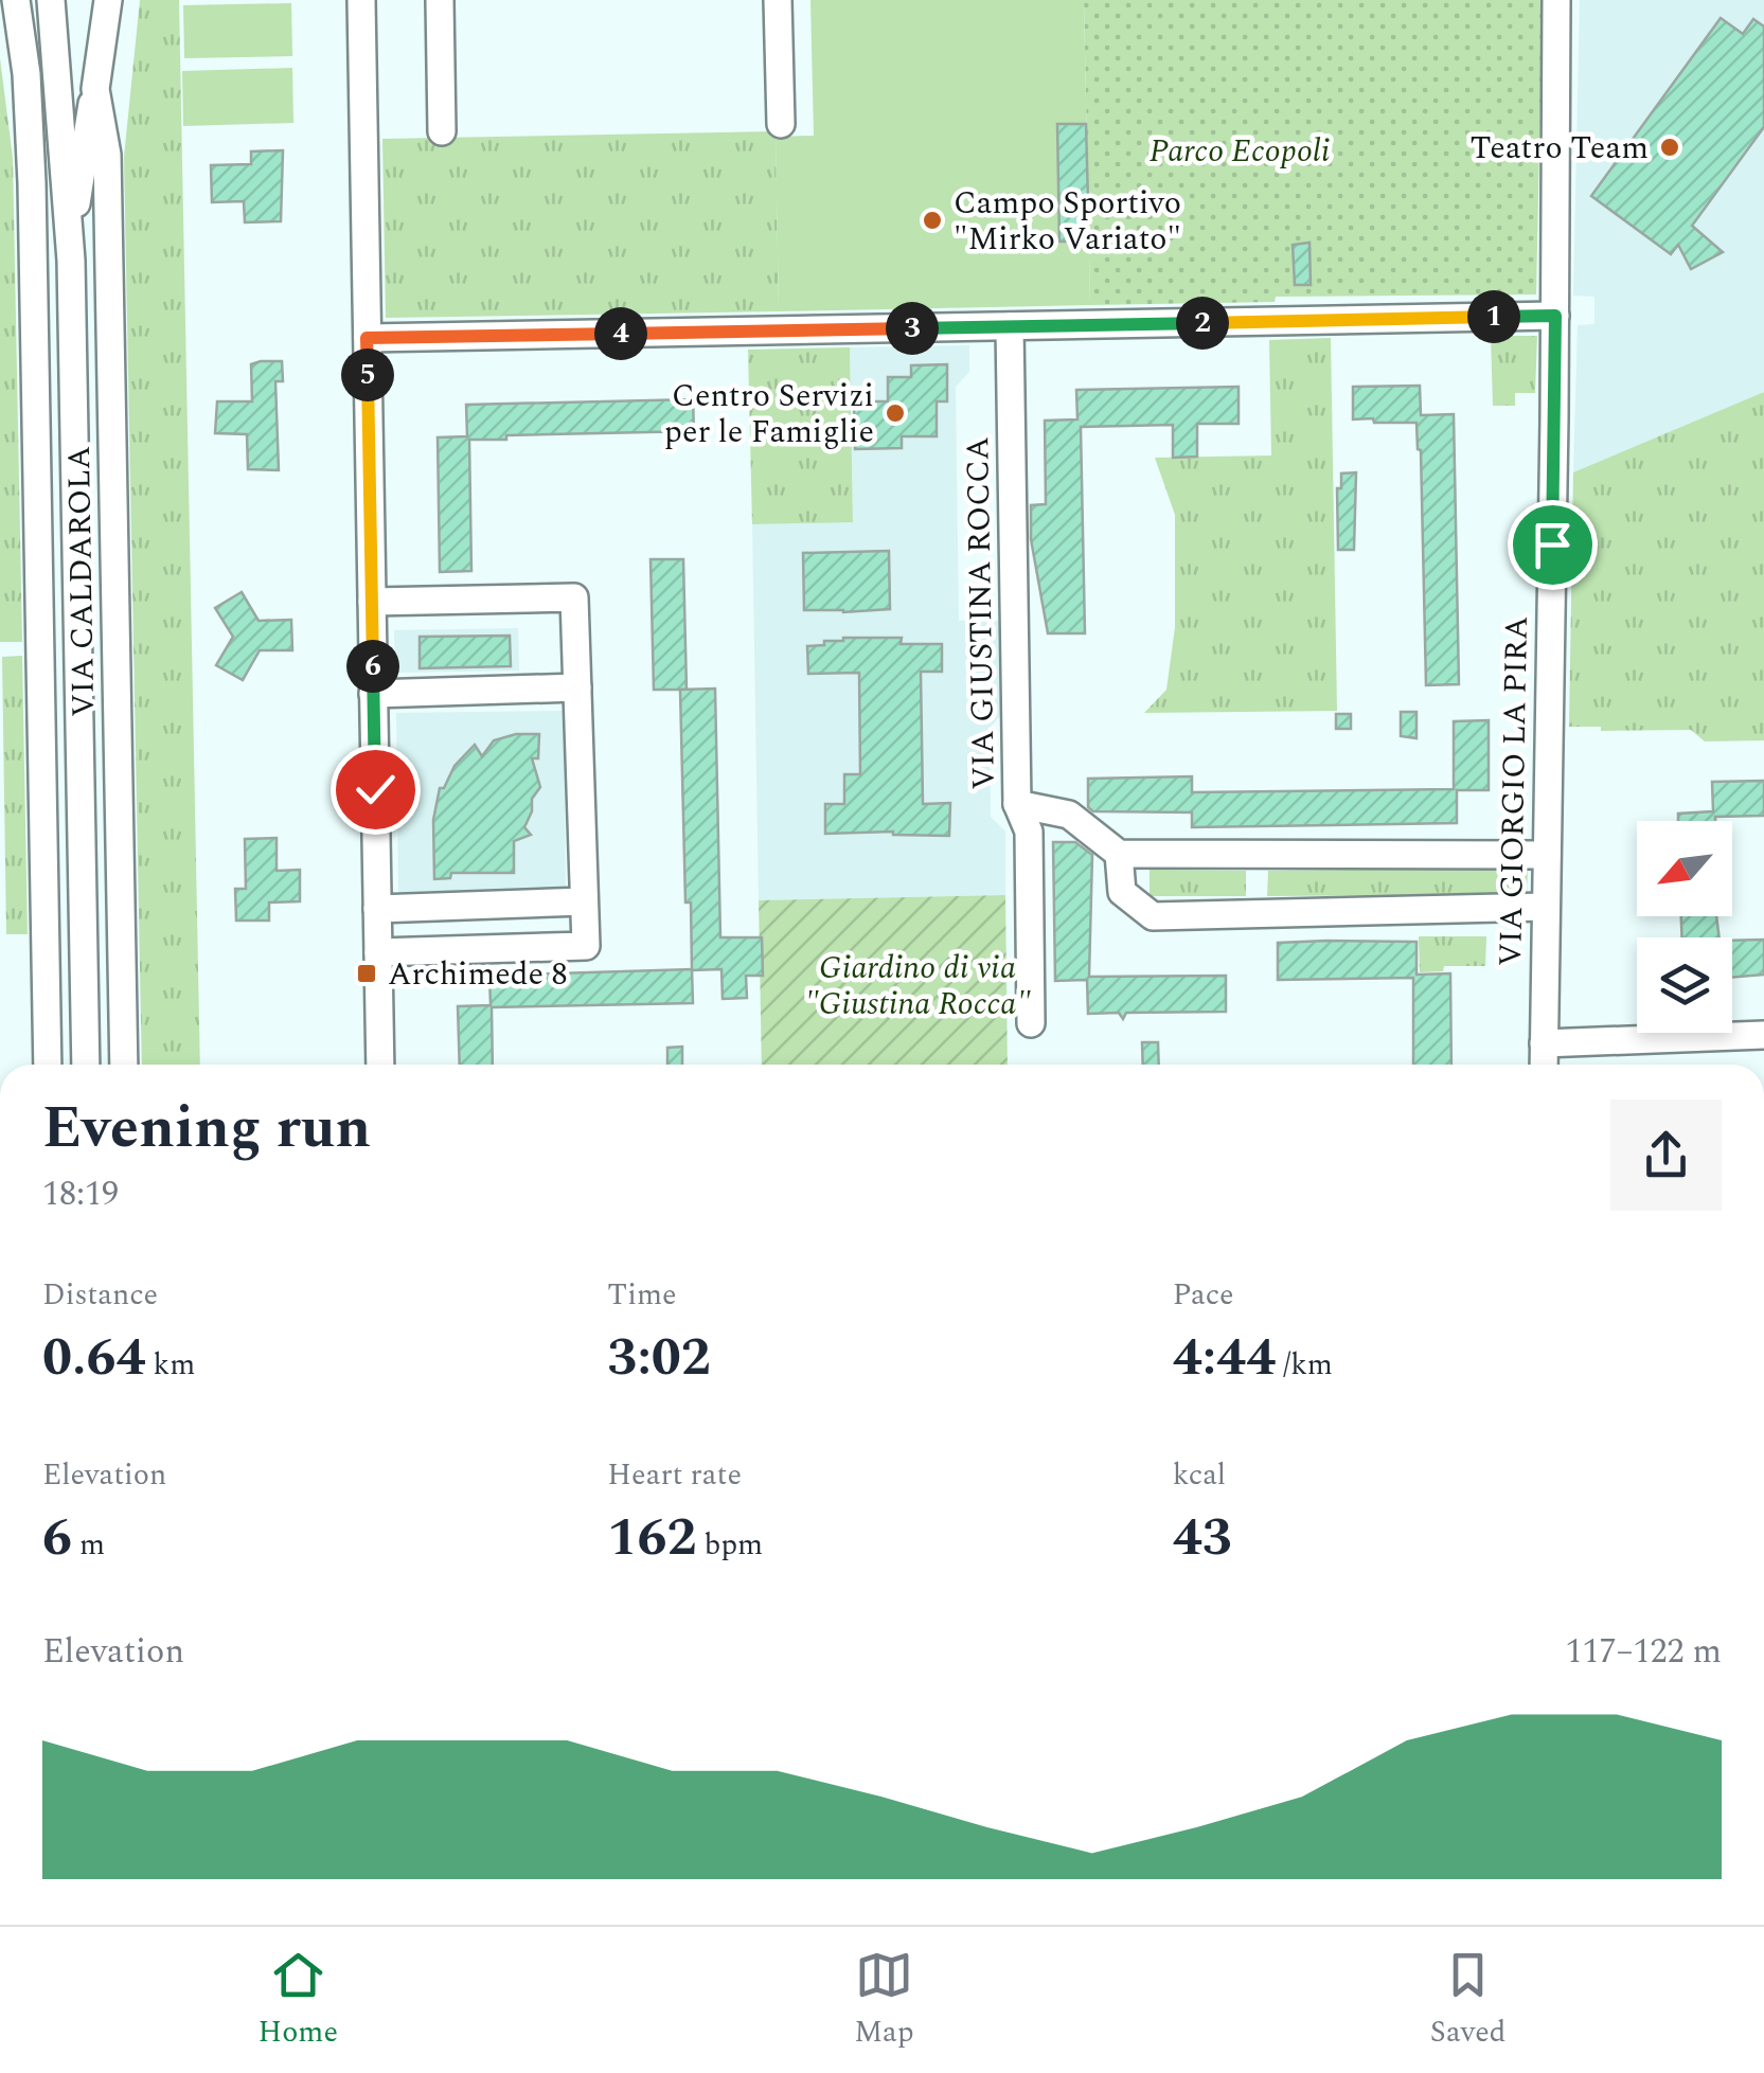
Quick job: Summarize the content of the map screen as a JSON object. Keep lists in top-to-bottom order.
{
  "streets": {
    "street": ["VIA CALDAROLA", "VIA GIUSTINA ROCCA", "VIA GIORGIO LA PIRA"]
  },
  "parks": ["Parco Ecopoli", "Giardino di via \"Giustina Rocca\""],
  "places": {
    "other": ["Teatro Team", "Campo Sportivo \"Mirko Variato\"", "Centro Servizi per le Famiglie"],
    "transit": ["Archimede 8"]
  },
  "north": "bottom left",
  "page": {
    "pins": [
      "1",
      "2",
      "3",
      "4",
      "5",
      "6"
    ],
    "heading": ["Evening run", "18:19"],
    "stats": [
      ["Distance", "0.64 km"],
      ["Time", "3:02"],
      ["Pace", "4:44 /km"],
      ["Elevation", "6 m"],
      ["Heart rate", "162 bpm"],
      ["kcal", "43"]
    ],
    "chart": ["Elevation", "117–122 m"],
    "tabs": ["Home", "Map", "Saved"]
  }
}
